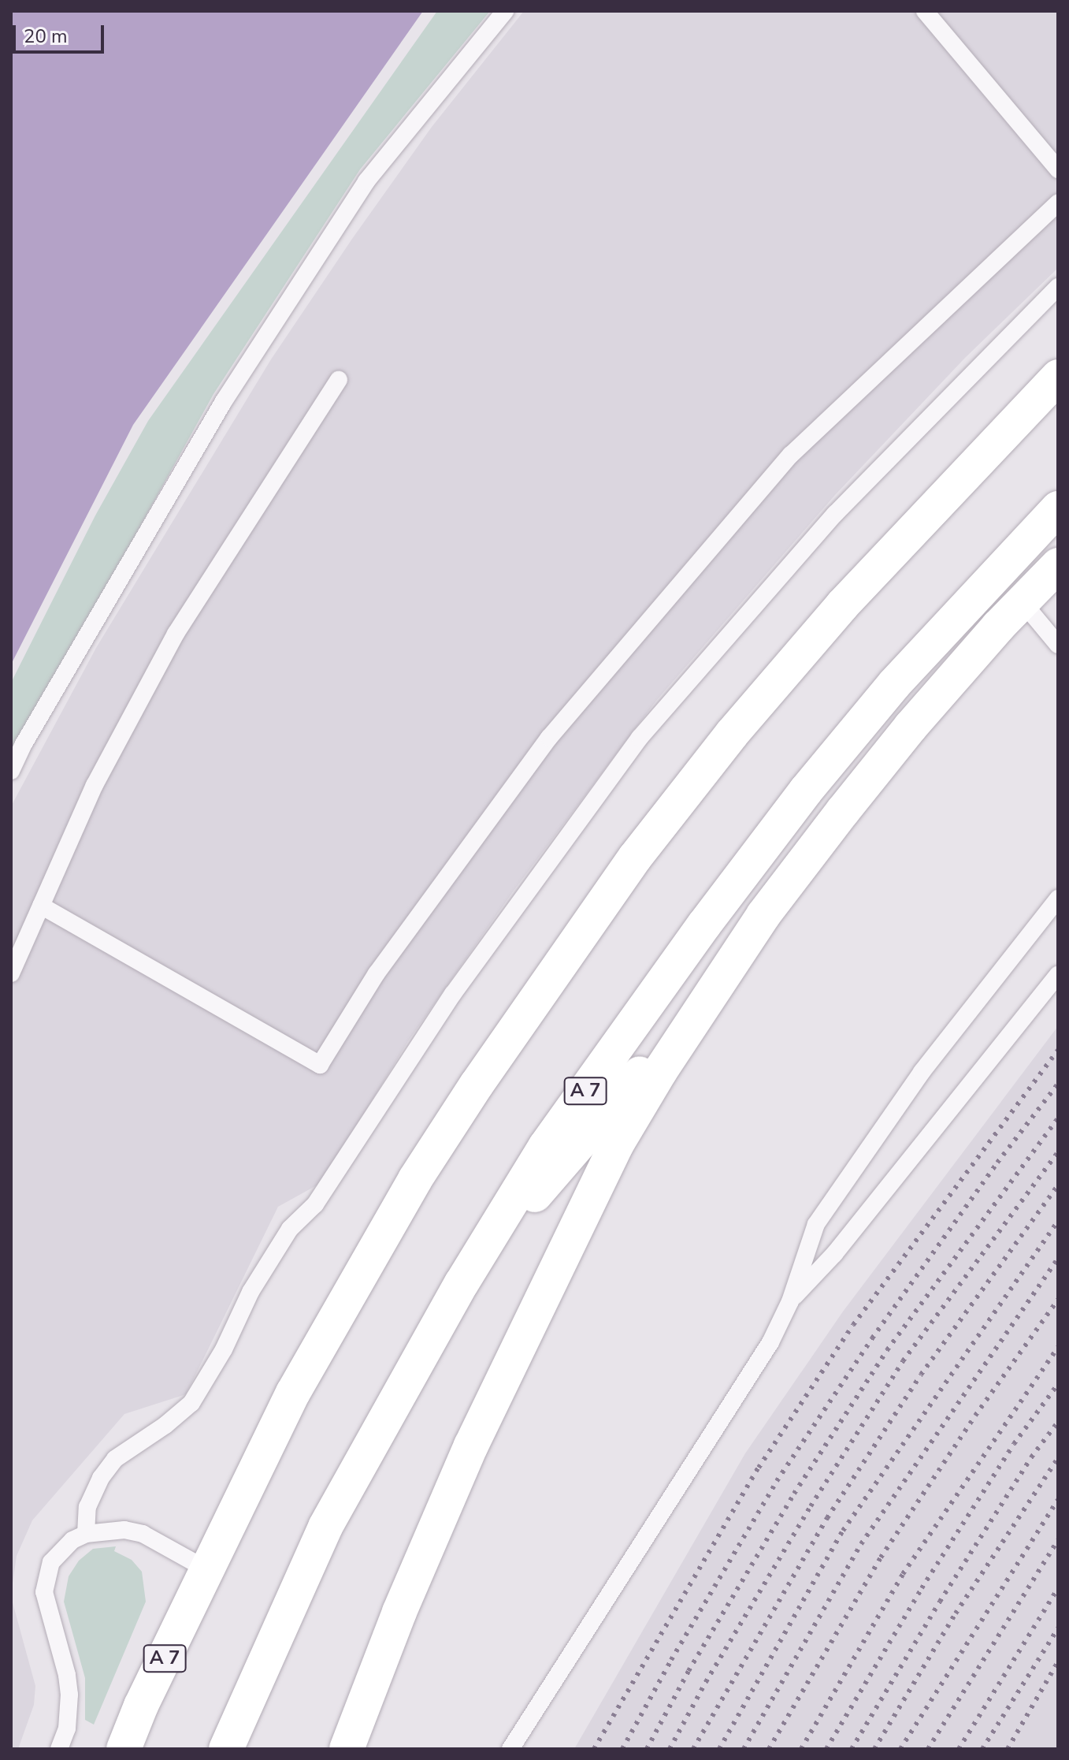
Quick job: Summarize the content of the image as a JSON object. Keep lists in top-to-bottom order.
{
  "streets": {
    "highway": ["A 7"]
  },
  "scale_bar": "20 m"
}
